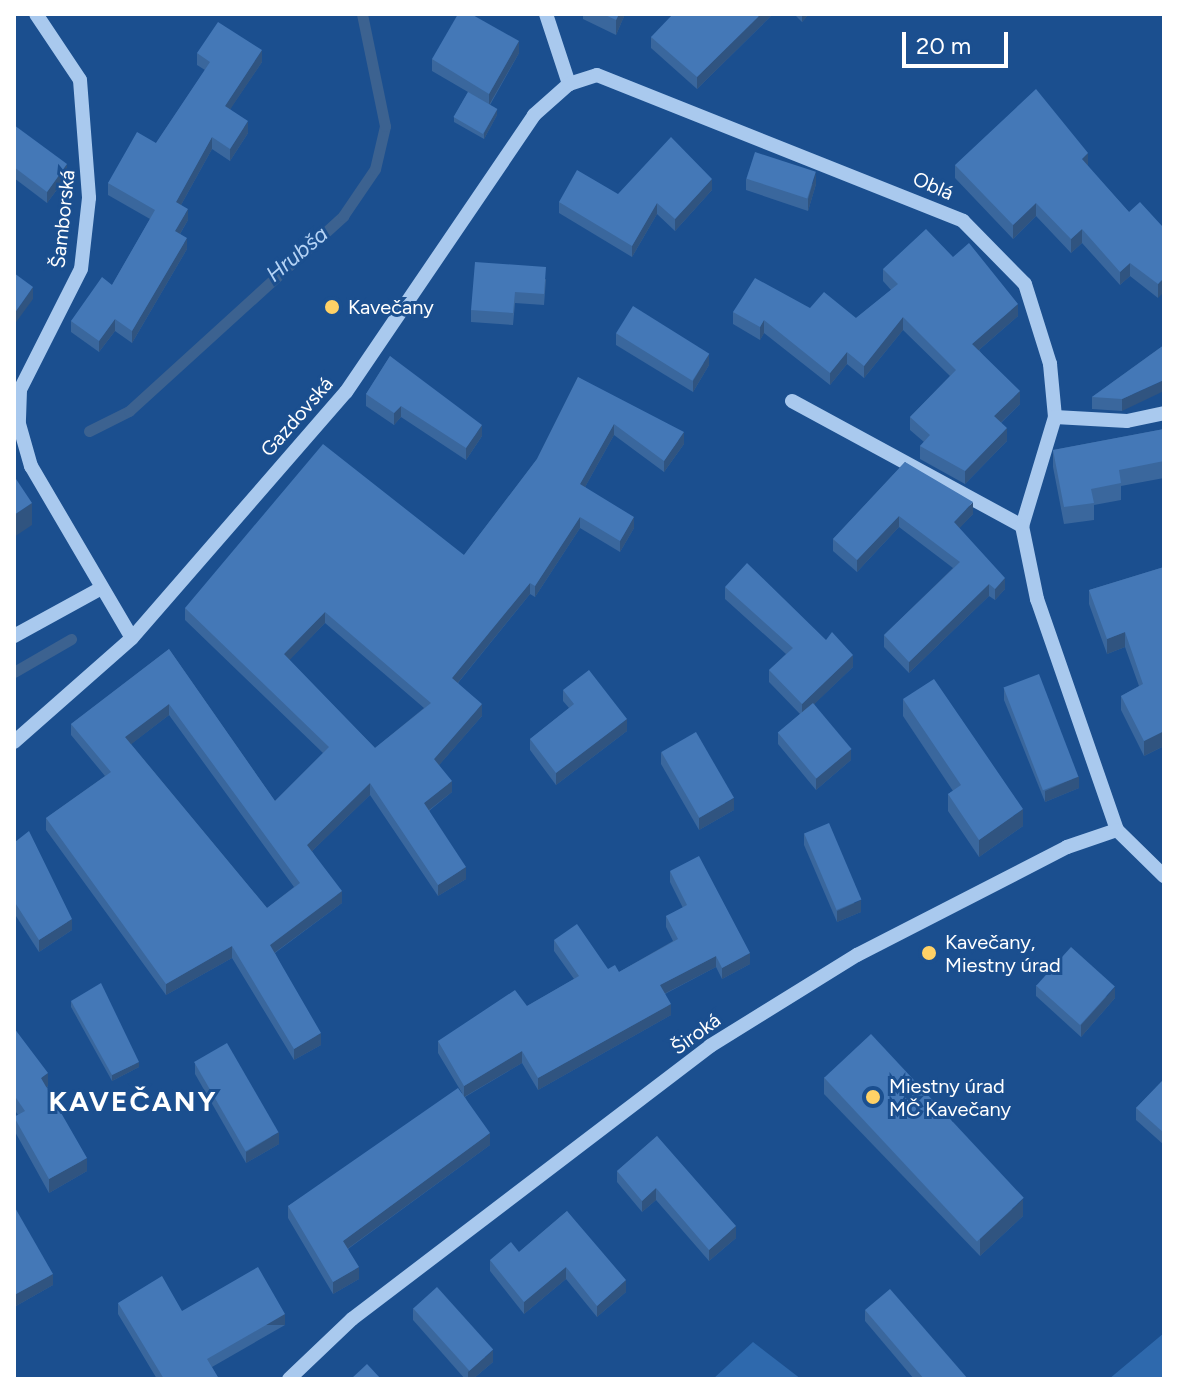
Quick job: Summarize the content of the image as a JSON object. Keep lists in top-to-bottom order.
{
  "streets": {
    "street": [
      "Oblá",
      "Šamborská",
      "Gazdovská",
      "Široká"
    ]
  },
  "crossings": [
    ["Oblá", "Gazdovská"],
    ["Oblá", "Široká"],
    ["Šamborská", "Gazdovská"]
  ],
  "districts": ["KAVEČANY"],
  "water": ["Hrubša"],
  "places": ["Kavečany", "Kavečany, Miestny úrad", "Miestny úrad MČ Kavečany"],
  "scale_bar": "20 m"
}
